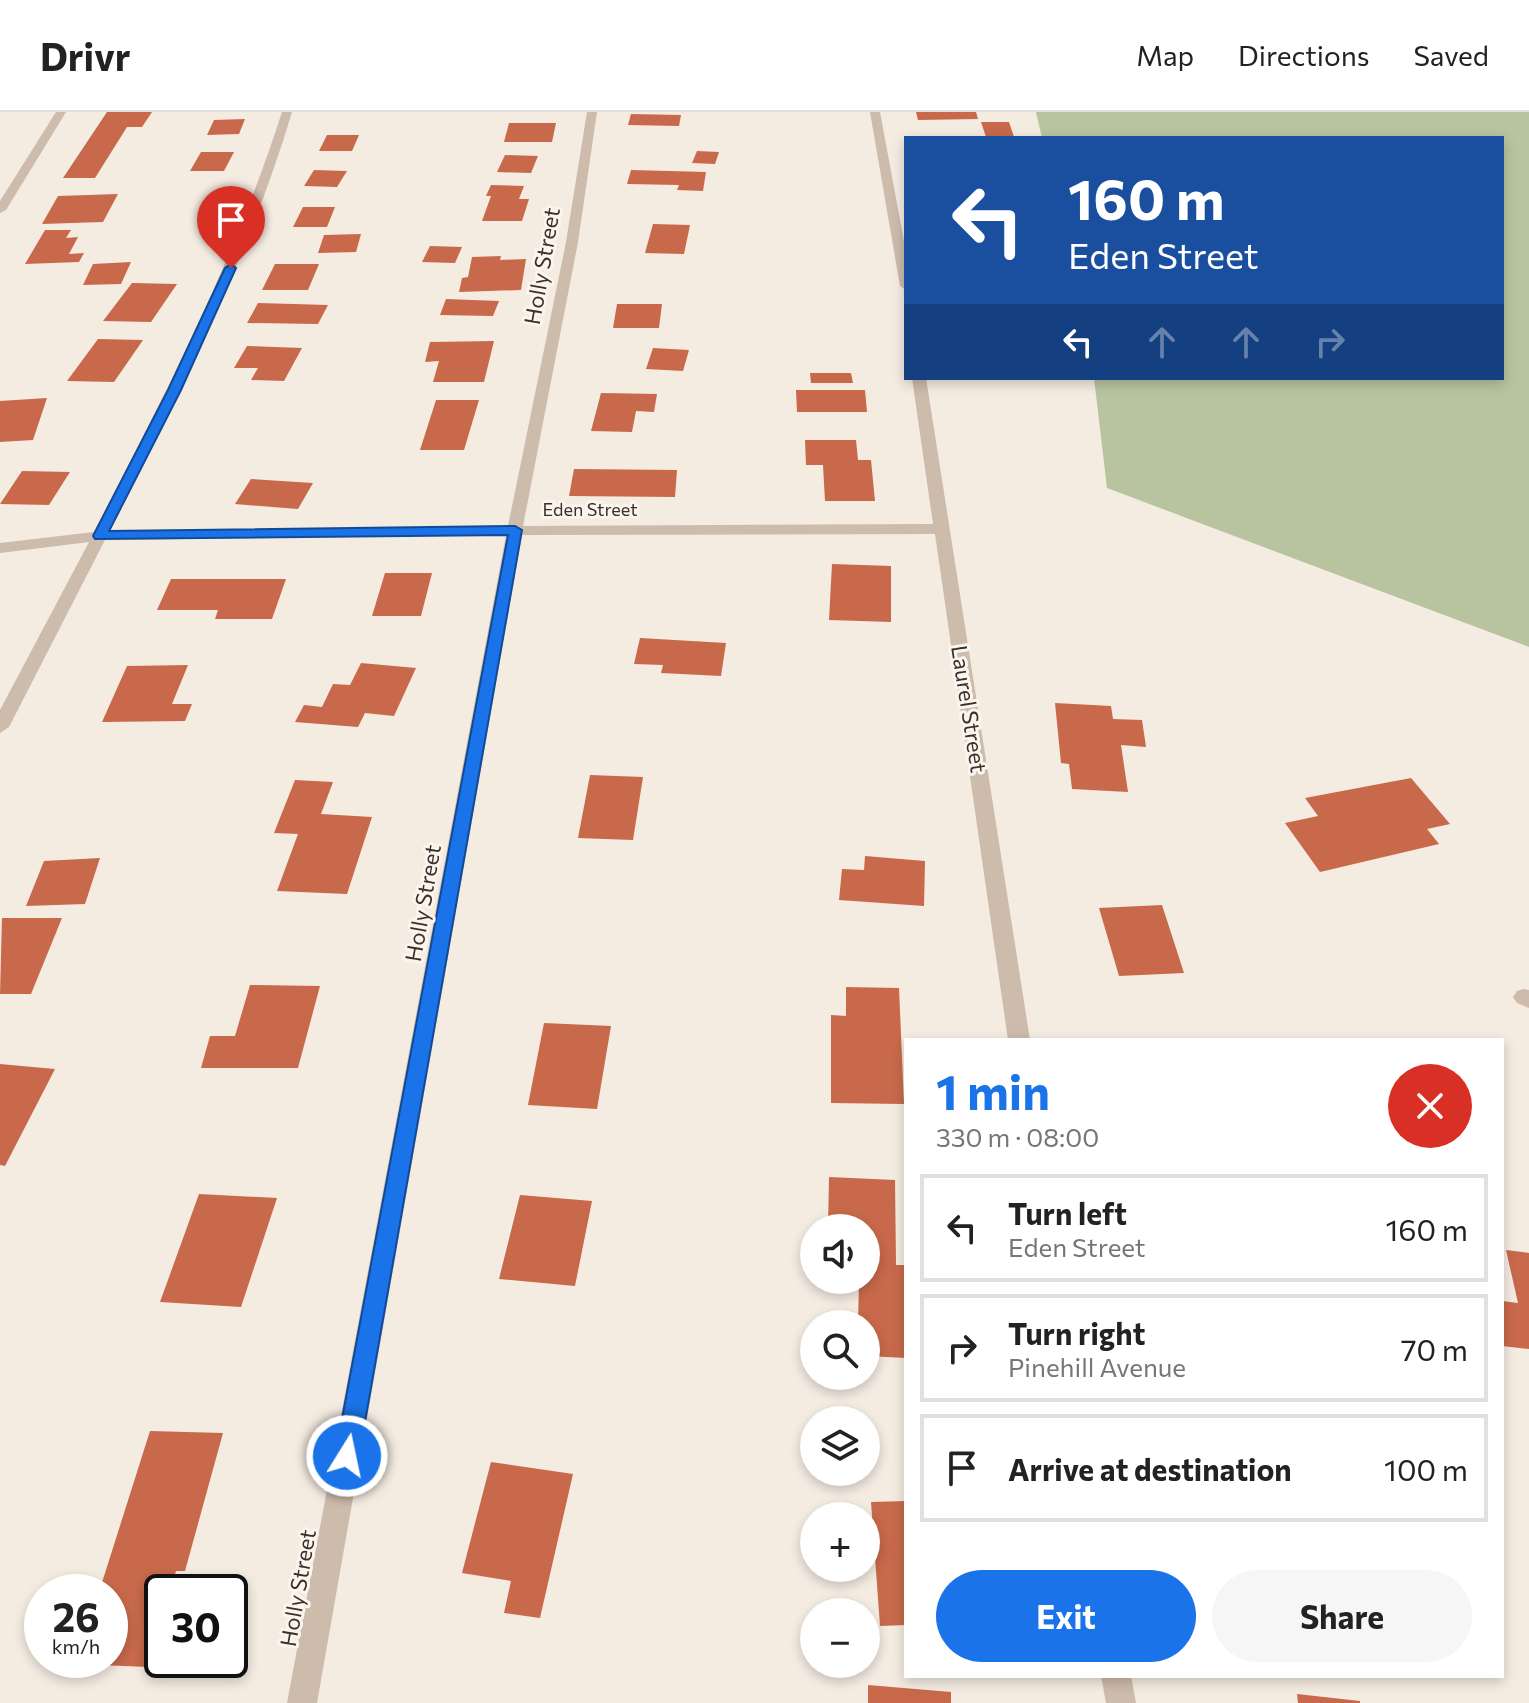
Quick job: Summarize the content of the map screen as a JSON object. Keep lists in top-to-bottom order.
{
  "streets": {
    "street": ["Holly Street", "Eden Street", "Laurel Street"]
  },
  "crossings": [
    ["Holly Street", "Eden Street"],
    ["Eden Street", "Laurel Street"]
  ],
  "page": {
    "header": "Drivr",
    "nav": ["Map", "Directions", "Saved"],
    "turn": ["160 m", "Eden Street"],
    "heading": ["1 min", "330 m · 08:00"],
    "list": [
      {
        "name": "Turn left",
        "note": "Eden Street",
        "value": "160 m"
      },
      {
        "name": "Turn right",
        "note": "Pinehill Avenue",
        "value": "70 m"
      },
      {
        "name": "Arrive at destination",
        "value": "100 m"
      }
    ],
    "map_buttons": ["+", "−"],
    "buttons": ["Exit", "Share"],
    "speed": "26 km/h",
    "limit": "30"
  }
}
